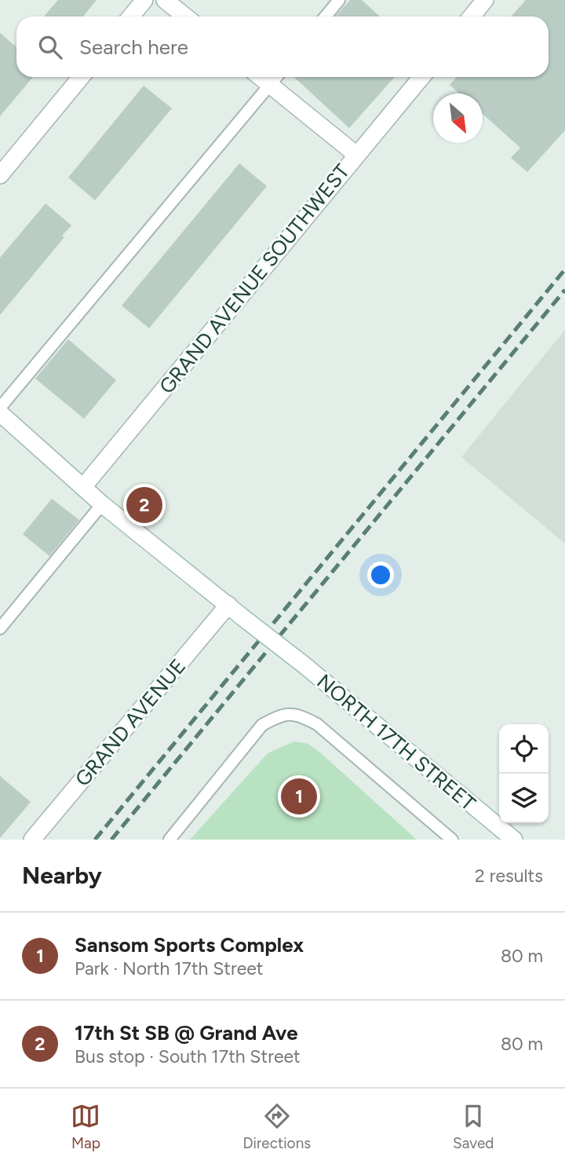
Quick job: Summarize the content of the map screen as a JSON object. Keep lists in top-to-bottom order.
{
  "streets": {
    "street": ["GRAND AVENUE SOUTHWEST", "GRAND AVENUE", "NORTH 17TH STREET"]
  },
  "crossings": [
    ["GRAND AVENUE SOUTHWEST", "NORTH 17TH STREET"],
    ["GRAND AVENUE", "NORTH 17TH STREET"]
  ],
  "north": "bottom right",
  "page": {
    "search": "Search here",
    "pins": ["2", "1"],
    "heading": ["Nearby", "2 results"],
    "list": [
      {
        "mark": "1",
        "name": "Sansom Sports Complex",
        "note": "Park · North 17th Street",
        "value": "80 m"
      },
      {
        "mark": "2",
        "name": "17th St SB @ Grand Ave",
        "note": "Bus stop · South 17th Street",
        "value": "80 m"
      }
    ],
    "nav": ["Map", "Directions", "Saved"]
  }
}
